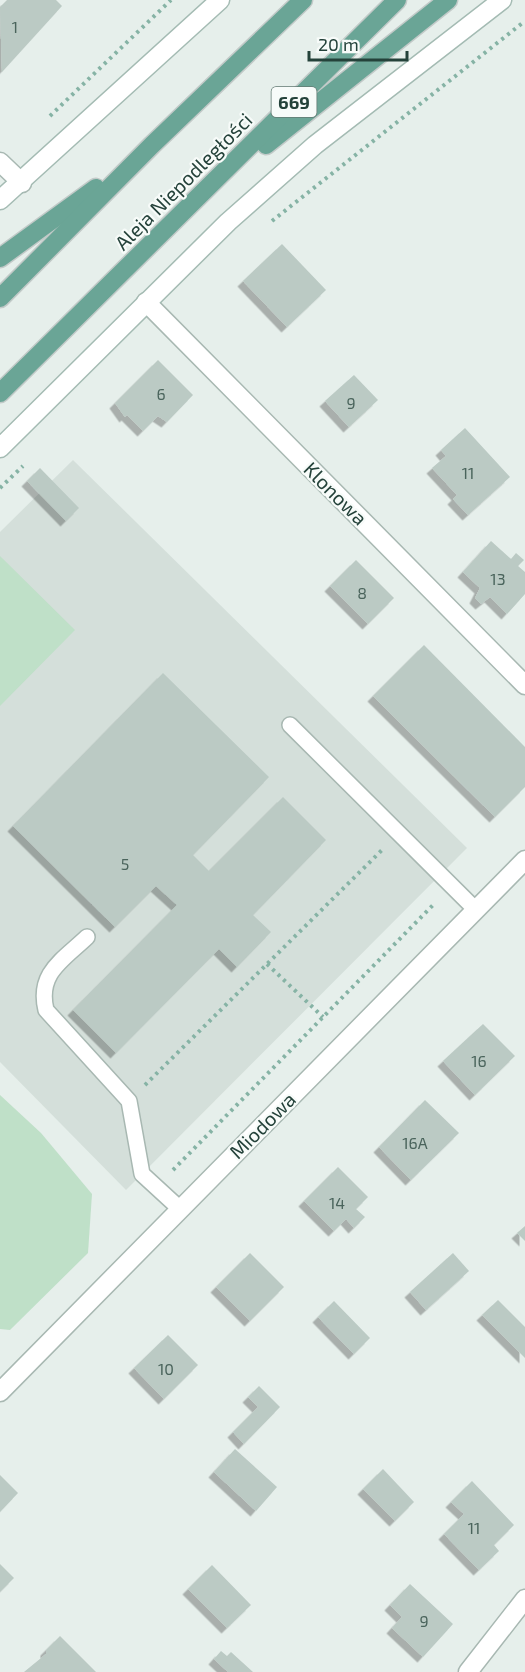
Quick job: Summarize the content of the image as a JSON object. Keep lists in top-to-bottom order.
{
  "streets": {
    "main road": ["669", "Aleja Niepodległości"],
    "street": ["Klonowa", "Miodowa"]
  },
  "house_numbers": [
    "1",
    "6",
    "9",
    "11",
    "13",
    "8",
    "5",
    "16",
    "16A",
    "14",
    "10",
    "11",
    "9"
  ],
  "scale_bar": "20 m"
}
